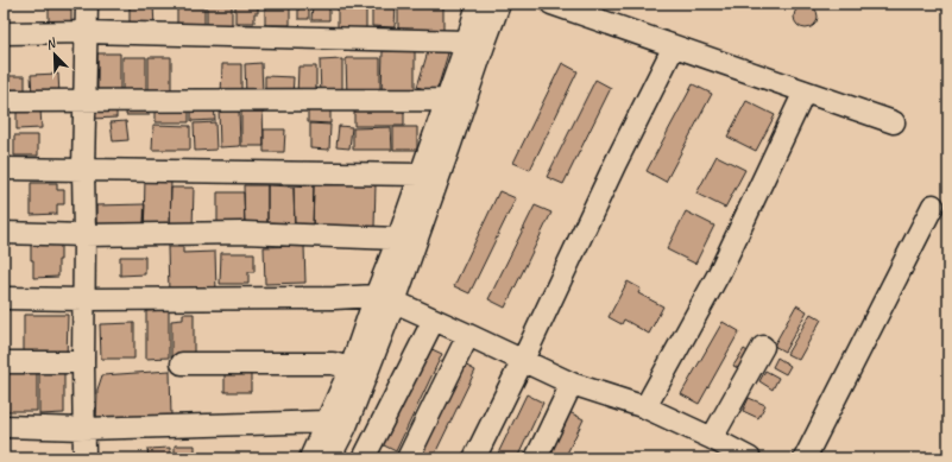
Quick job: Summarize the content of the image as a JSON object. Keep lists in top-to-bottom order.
{
  "north": "top left"
}
